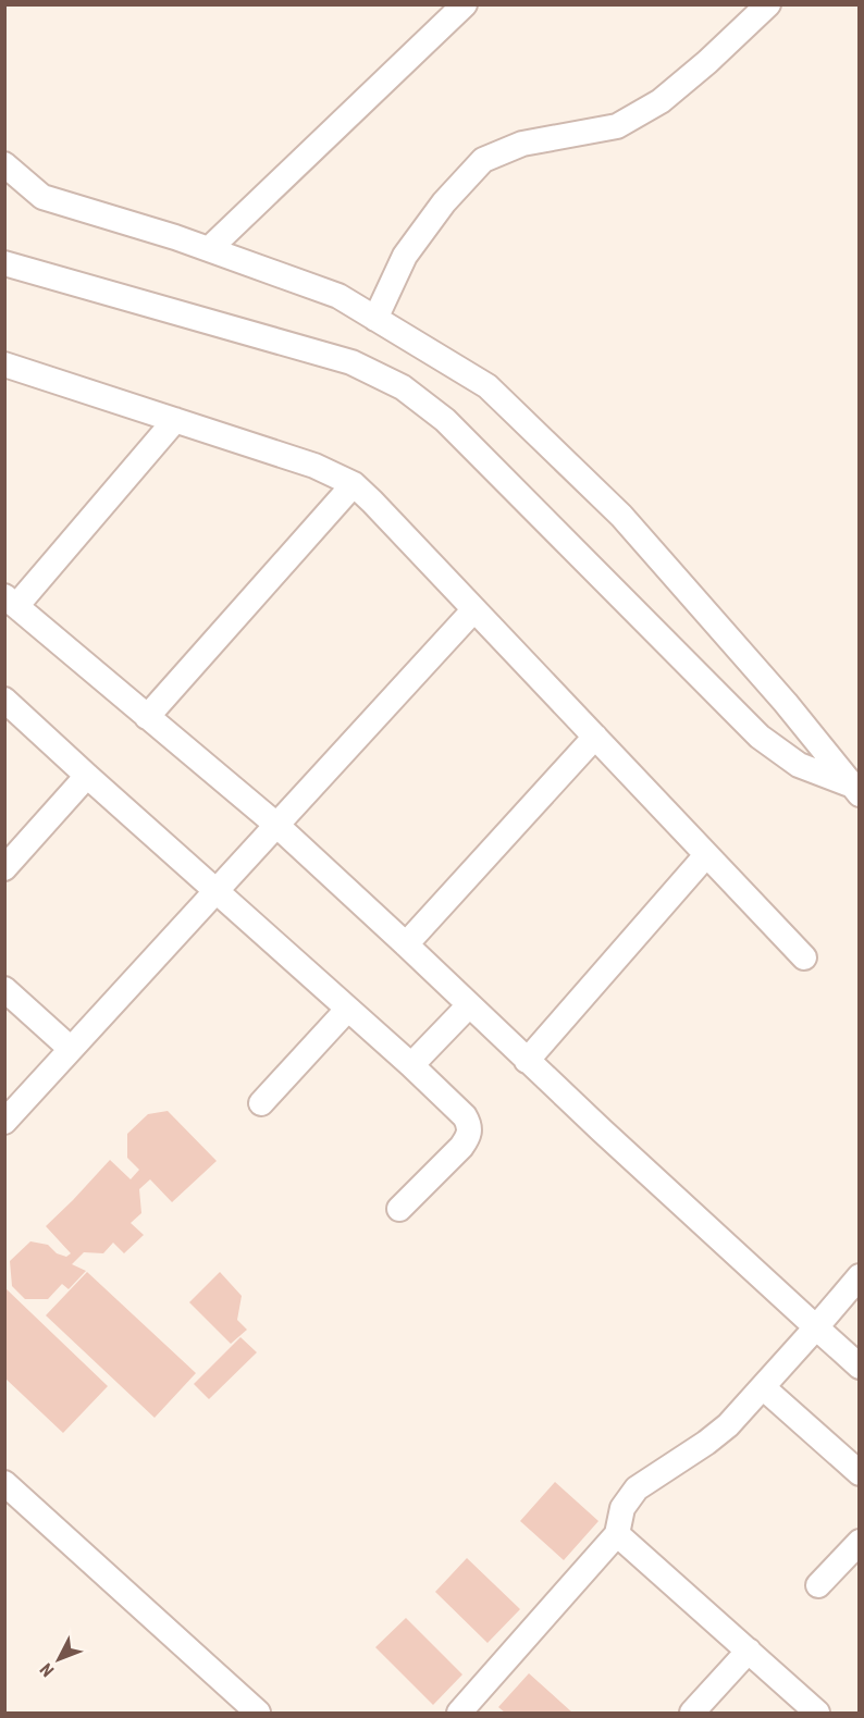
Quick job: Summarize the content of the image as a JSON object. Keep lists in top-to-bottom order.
{
  "north": "bottom left"
}
